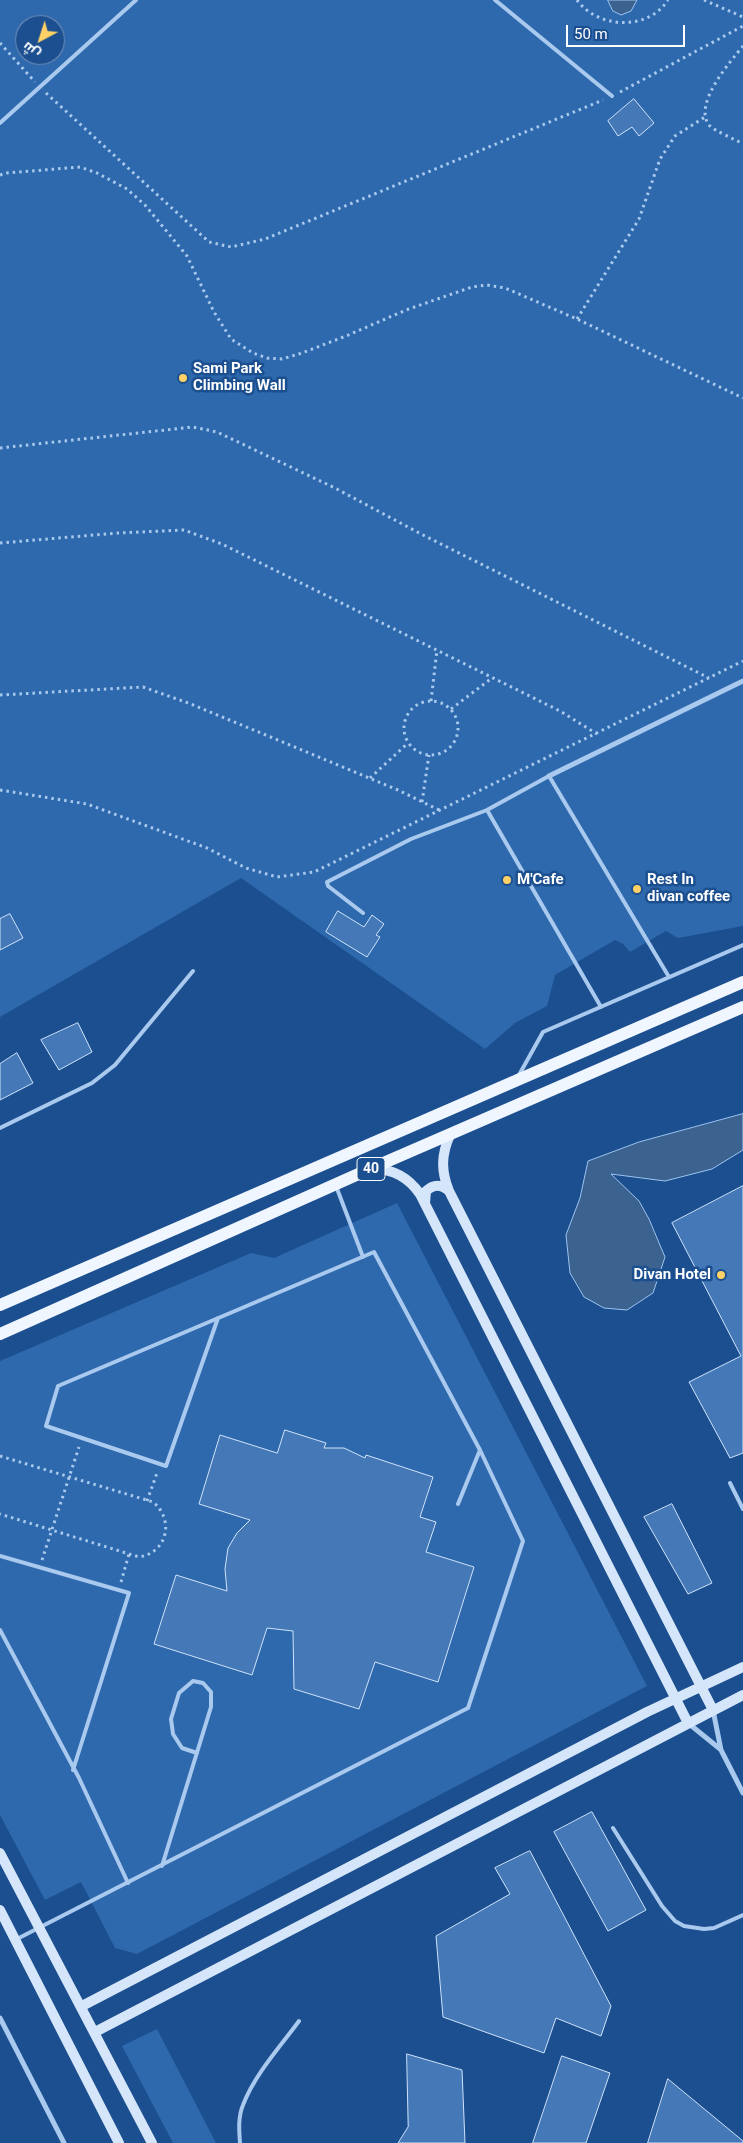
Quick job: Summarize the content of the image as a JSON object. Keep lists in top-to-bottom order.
{
  "streets": {
    "main road": ["40"]
  },
  "places": [
    "Sami Park Climbing Wall",
    "M'Cafe",
    "Rest In divan coffee",
    "Divan Hotel"
  ],
  "scale_bar": "50 m",
  "north": "bottom left"
}
